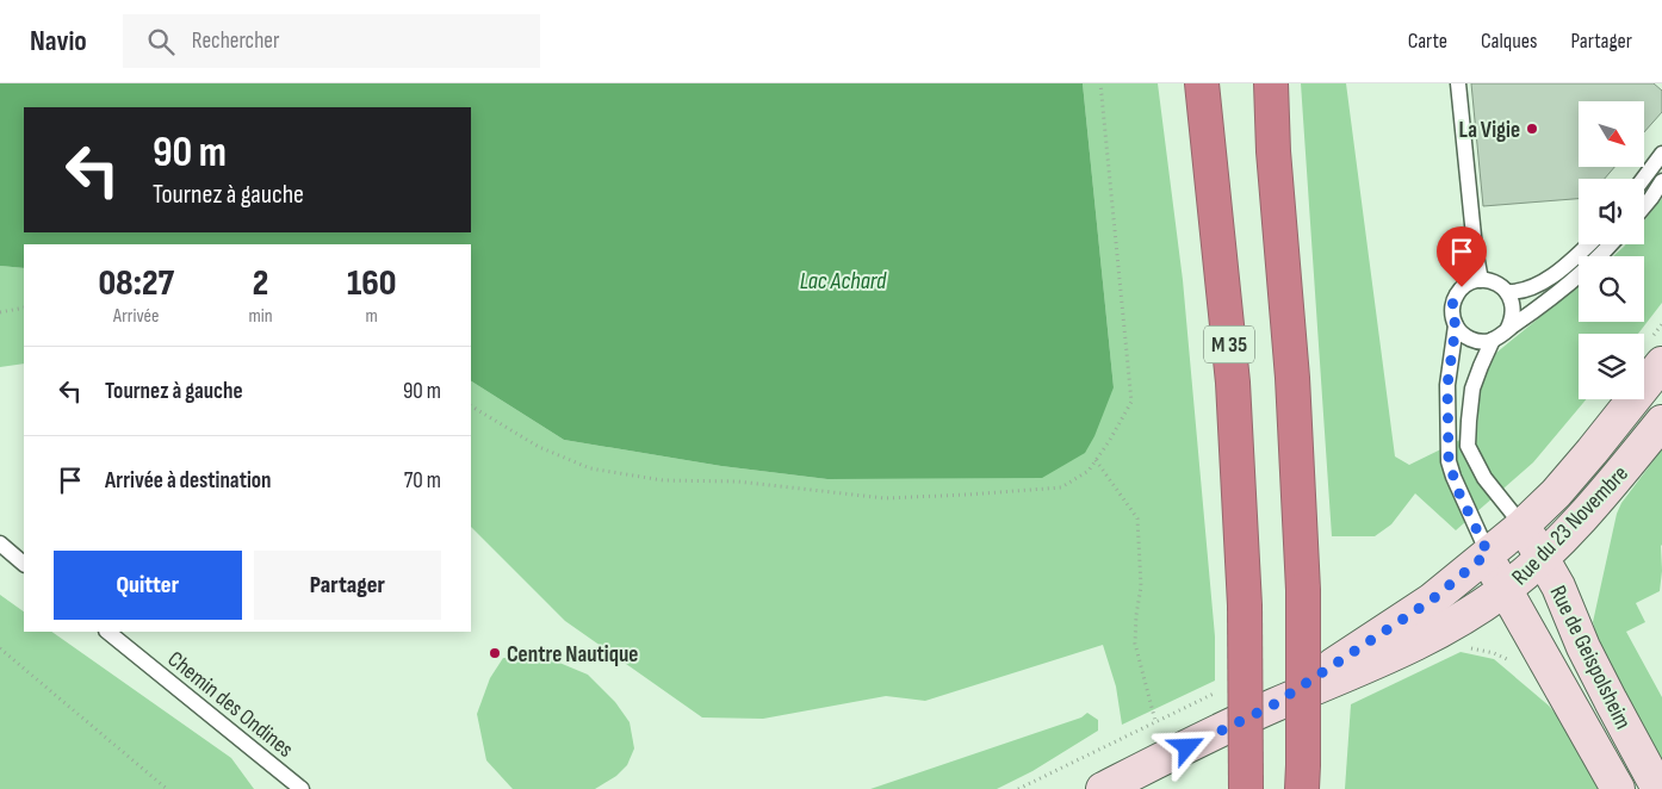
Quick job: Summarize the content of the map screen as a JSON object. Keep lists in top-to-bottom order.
{
  "streets": {
    "highway": ["M 35"],
    "main road": ["Rue du 23 Novembre", "Rue de Geispolsheim"],
    "lane": ["Chemin des Ondines"]
  },
  "crossings": [
    ["Rue du 23 Novembre", "Rue de Geispolsheim"]
  ],
  "water": ["Lac Achard"],
  "places": ["La Vigie", "Centre Nautique"],
  "north": "bottom right",
  "page": {
    "header": "Navio",
    "search": "Rechercher",
    "nav": ["Carte", "Calques", "Partager"],
    "turn": ["90 m", "Tournez à gauche"],
    "eta": [
      "08:27",
      "Arrivée",
      "2",
      "min",
      "160",
      "m"
    ],
    "list": [
      {
        "name": "Tournez à gauche",
        "value": "90 m"
      },
      {
        "name": "Arrivée à destination",
        "value": "70 m"
      }
    ],
    "buttons": ["Quitter", "Partager"]
  }
}
